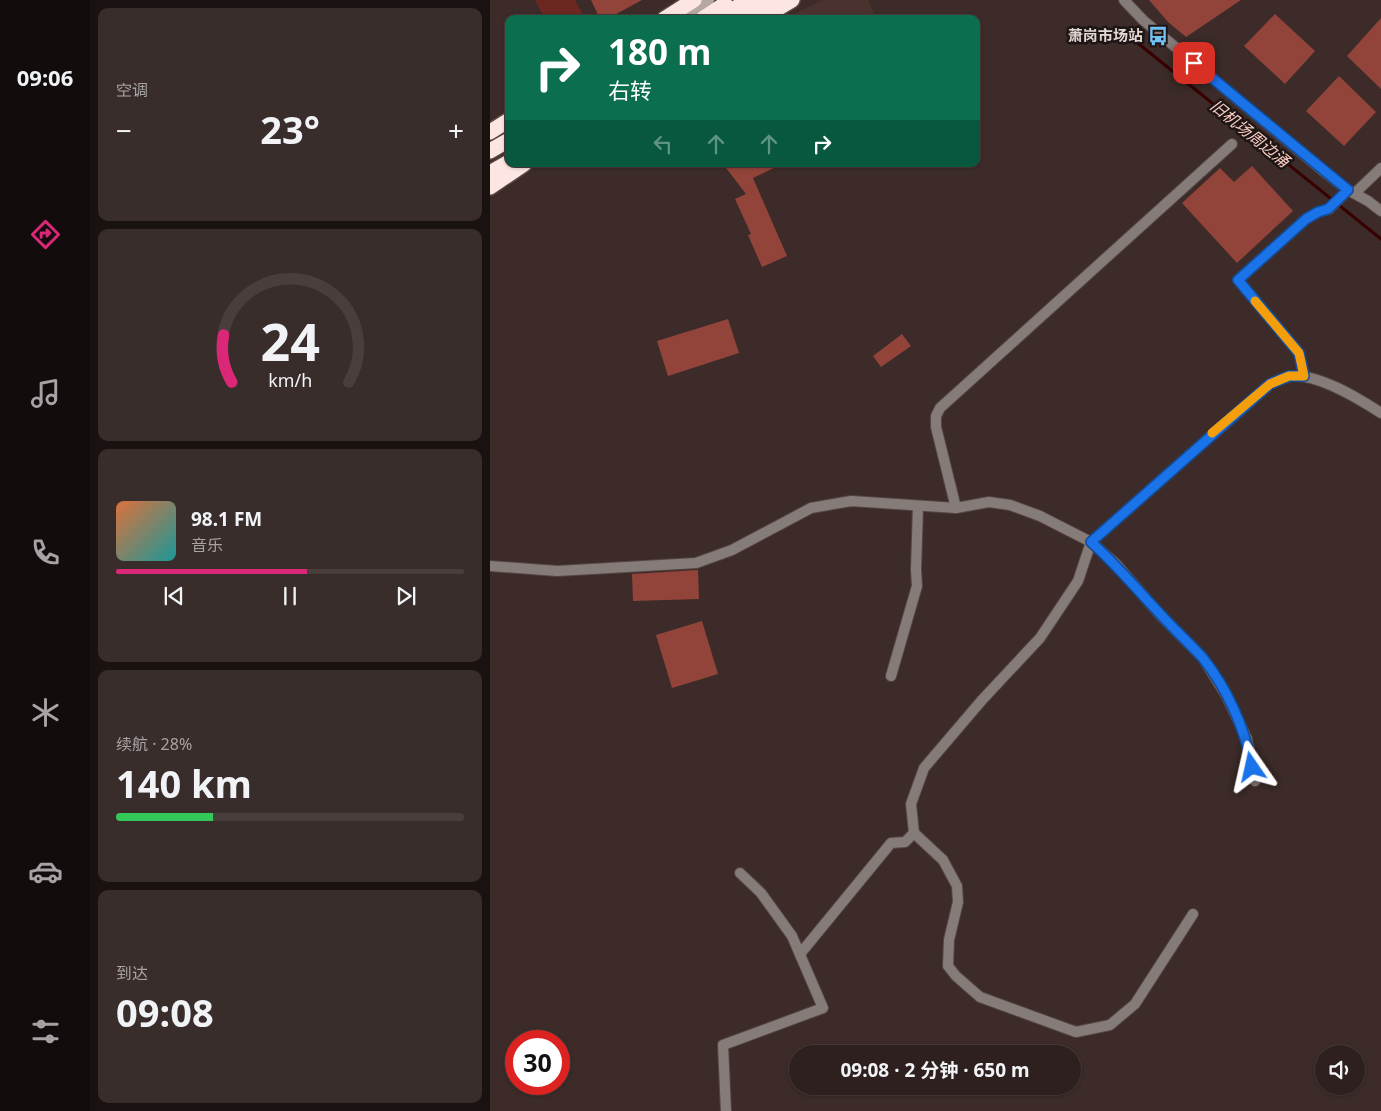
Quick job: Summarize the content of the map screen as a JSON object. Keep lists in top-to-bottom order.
{
  "water": ["旧机场周边涌"],
  "places": {
    "bus stop": ["萧岗市场站"]
  },
  "page": {
    "tabs": "09:06",
    "tile": [
      "空调",
      ["续航 · 28%", "140 km"],
      ["到达", "09:08"]
    ],
    "turn": ["180 m", "右转"],
    "heat": ["−", "23°", "+"],
    "song": ["98.1 FM", "音乐"],
    "limit": "30",
    "trip": "09:08 · 2 分钟 · 650 m",
    "gauge": ["24", "km/h"]
  }
}
